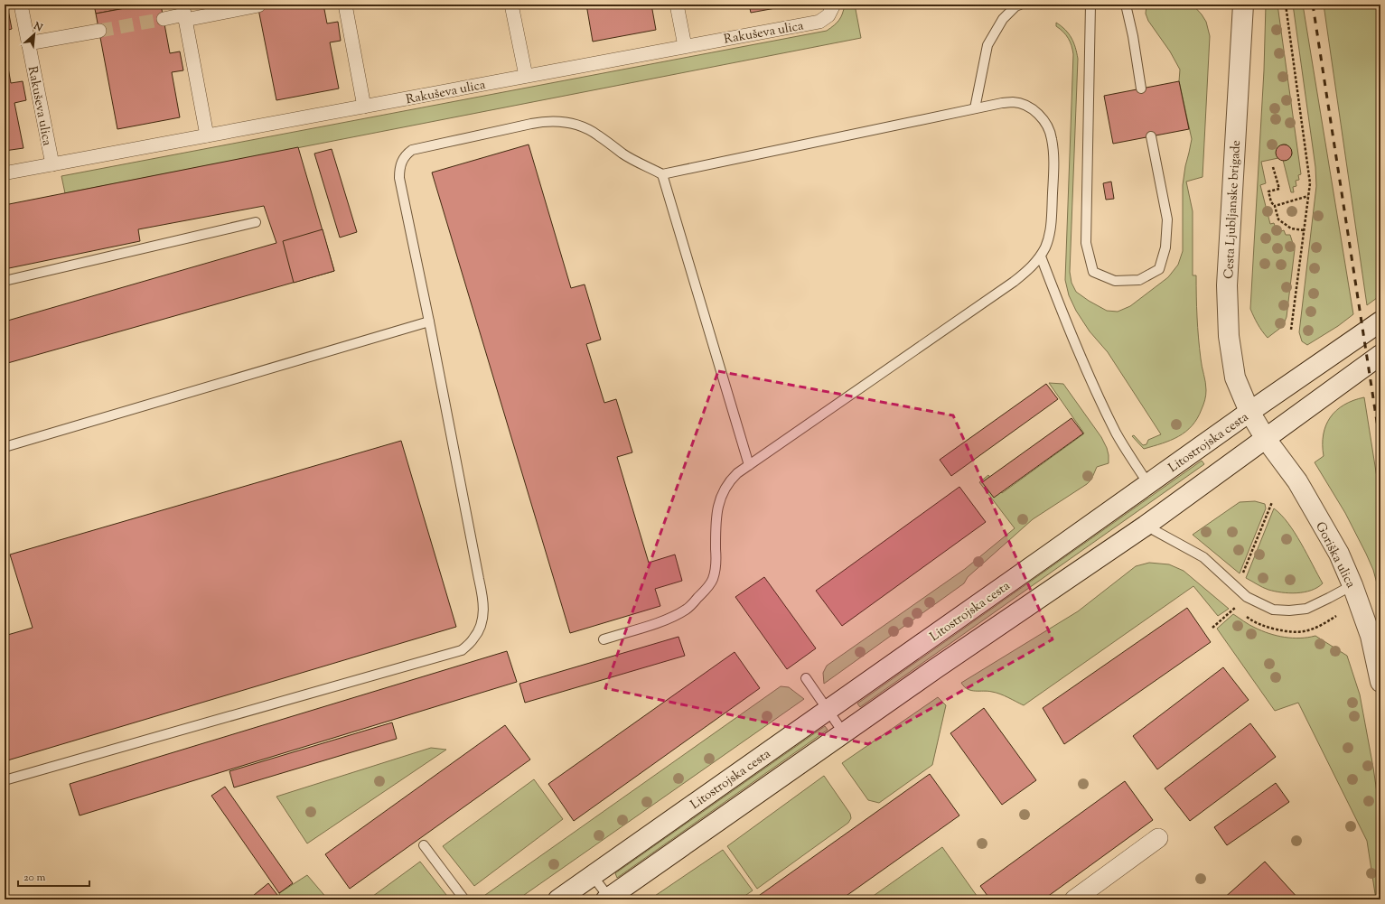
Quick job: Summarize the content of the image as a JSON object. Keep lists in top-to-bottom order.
{
  "streets": {
    "main road": ["Cesta Ljubljanske brigade", "Litostrojska cesta", "Goriška ulica"],
    "street": ["Rakuševa ulica"]
  },
  "crossings": [
    ["Cesta Ljubljanske brigade", "Litostrojska cesta"],
    ["Cesta Ljubljanske brigade", "Goriška ulica"]
  ],
  "scale_bar": "20 m",
  "north": "top right"
}
